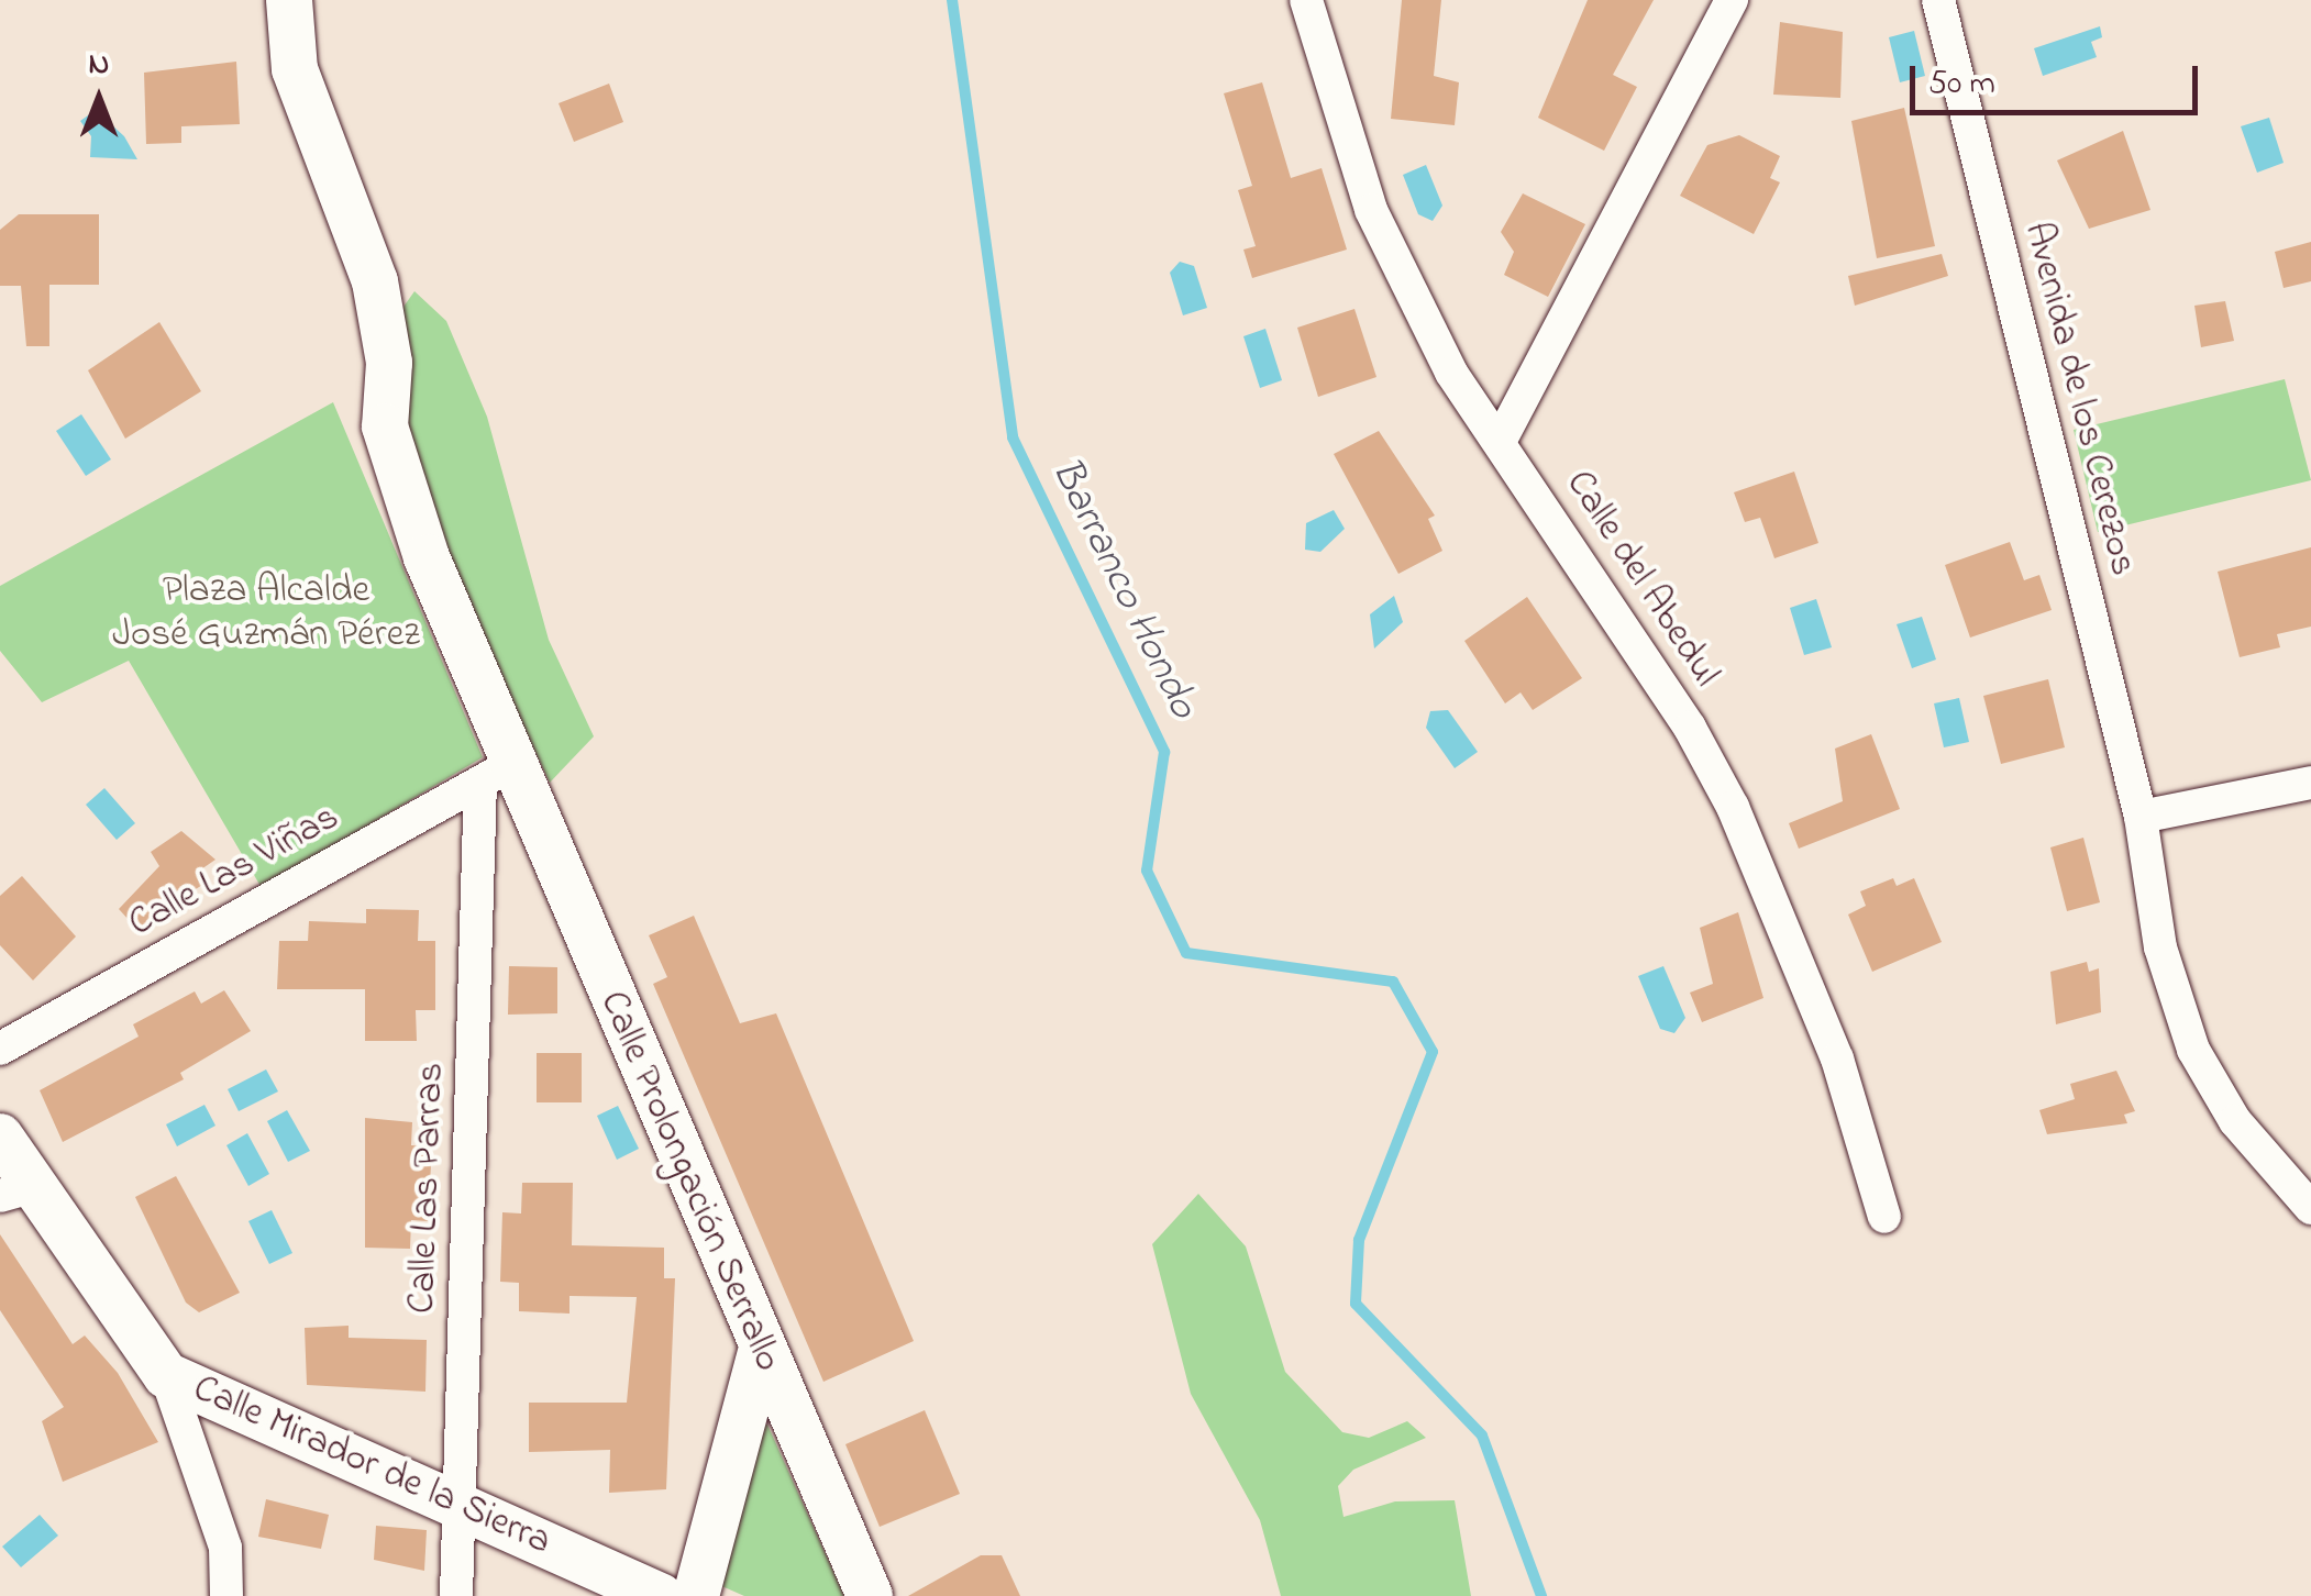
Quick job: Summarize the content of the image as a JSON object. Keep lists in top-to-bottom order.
{
  "streets": {
    "street": [
      "Avenida de los Cerezos",
      "Calle del Abedul",
      "Calle Las Viñas",
      "Calle Prolongación Serrallo",
      "Calle Las Parras",
      "Calle Mirador de la Sierra"
    ]
  },
  "crossings": [
    ["Calle Las Viñas", "Calle Prolongación Serrallo"],
    ["Calle Las Viñas", "Calle Las Parras"],
    ["Calle Prolongación Serrallo", "Calle Las Parras"],
    ["Calle Las Parras", "Calle Mirador de la Sierra"]
  ],
  "water": ["Barranco Hondo"],
  "parks": ["Plaza Alcalde José Guzmán Pérez"],
  "scale_bar": "50 m",
  "north": "top"
}
